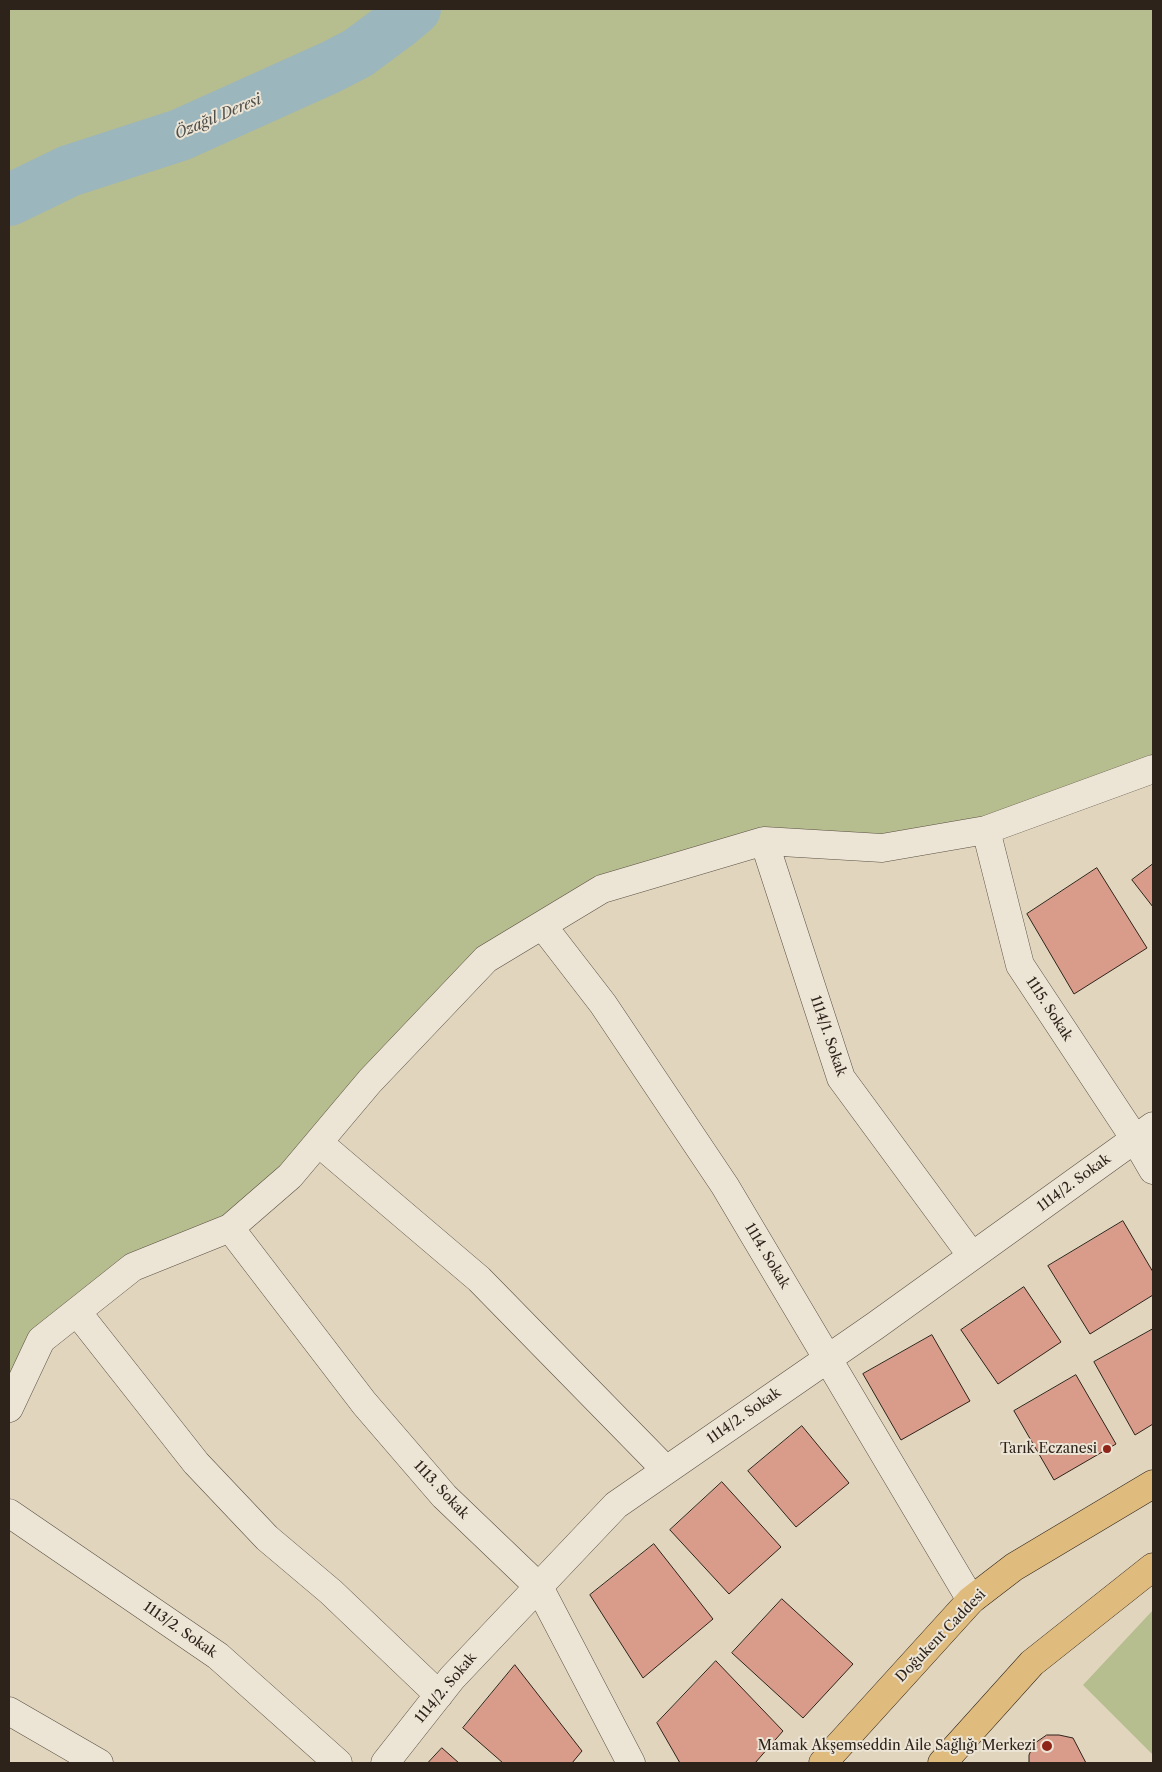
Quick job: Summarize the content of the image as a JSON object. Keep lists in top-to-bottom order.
{
  "streets": {
    "main road": ["Doğukent Caddesi"],
    "street": [
      "1115. Sokak",
      "1114/1. Sokak",
      "1114/2. Sokak",
      "1114. Sokak",
      "1113. Sokak",
      "1113/2. Sokak"
    ]
  },
  "crossings": [
    ["1115. Sokak", "1114/2. Sokak"],
    ["1114/1. Sokak", "1114/2. Sokak"],
    ["1114/2. Sokak", "1114. Sokak"],
    ["1114/2. Sokak", "1113. Sokak"],
    ["1114. Sokak", "Doğukent Caddesi"]
  ],
  "water": ["Özağıl Deresi"],
  "places": ["Tarık Eczanesi", "Mamak Akşemseddin Aile Sağlığı Merkezi"]
}
